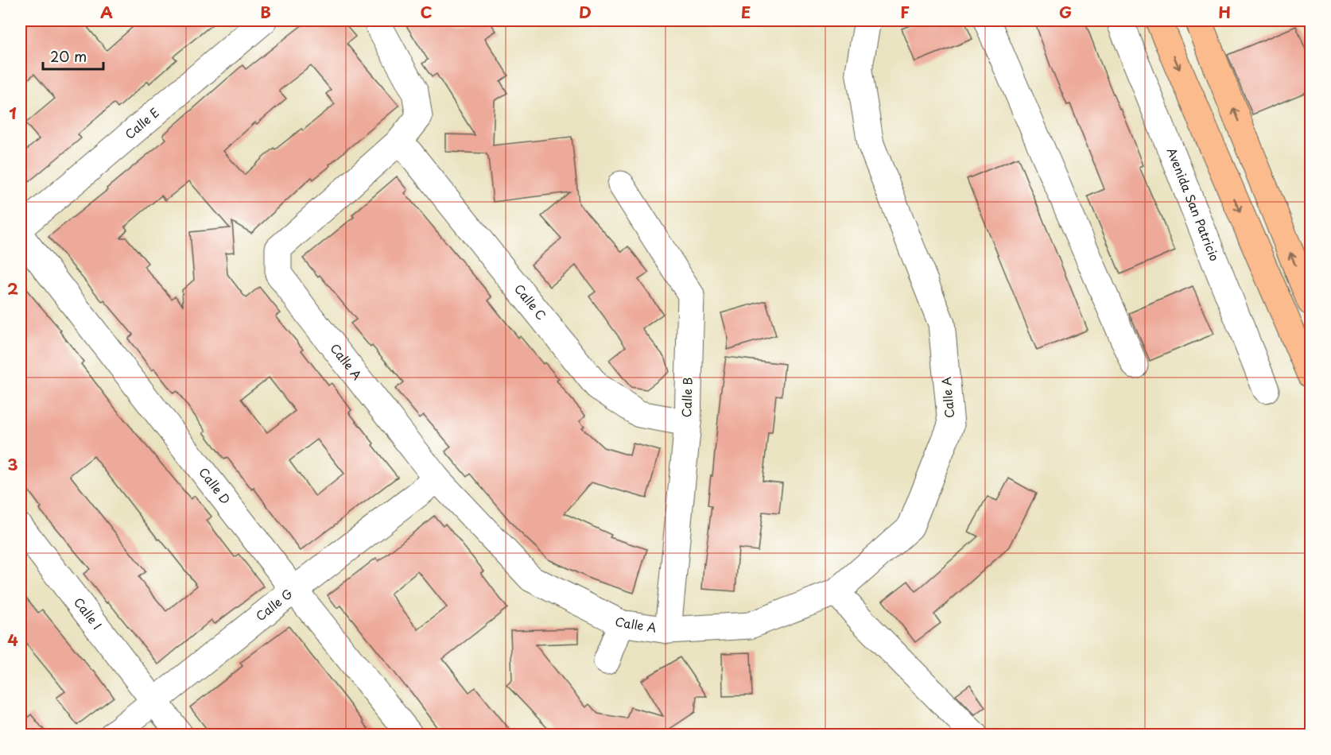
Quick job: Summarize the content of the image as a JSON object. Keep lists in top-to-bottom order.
{
  "streets": {
    "street": [
      "Calle E",
      "Avenida San Patricio",
      "Calle C",
      "Calle A",
      "Calle B",
      "Calle D",
      "Calle G",
      "Calle I"
    ]
  },
  "crossings": [
    ["Calle C", "Calle A"],
    ["Calle C", "Calle B"],
    ["Calle A", "Calle B"],
    ["Calle A", "Calle G"],
    ["Calle D", "Calle G"],
    ["Calle G", "Calle I"]
  ],
  "scale_bar": "20 m",
  "grid": {
    "columns": [
      "A",
      "B",
      "C",
      "D",
      "E",
      "F",
      "G",
      "H"
    ],
    "rows": [
      "1",
      "2",
      "3",
      "4"
    ]
  }
}
